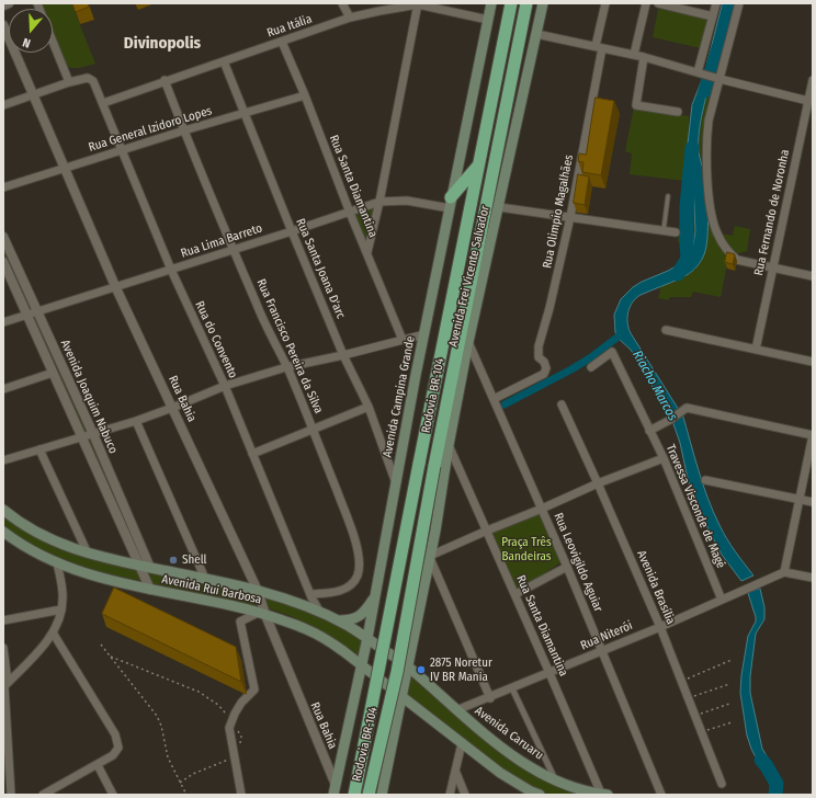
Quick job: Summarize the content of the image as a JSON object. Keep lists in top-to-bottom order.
{
  "streets": {
    "highway": ["Rodovia BR-104"],
    "main road": [
      "Avenida Frei Vicente Salvador",
      "Avenida Campina Grande",
      "Avenida Rui Barbosa",
      "Avenida Caruaru"
    ],
    "street": [
      "Rua Itália",
      "Rua General Izidoro Lopes",
      "Rua Santa Diamantina",
      "Rua Olimpio Magalhães",
      "Rua Fernando de Noronha",
      "Rua Lima Barreto",
      "Rua Santa Joana D'arc",
      "Rua do Convento",
      "Rua Francisco Pereira da Silva",
      "Avenida Joaquim Nabuco",
      "Rua Bahia",
      "Travessa Visconde de Magé",
      "Rua Leovigildo Aguiar",
      "Avenida Brasília",
      "Rua Niterói"
    ]
  },
  "crossings": [
    ["Rua Itália", "Rua Santa Diamantina"],
    ["Rua Itália", "Rua Santa Joana D'arc"],
    ["Rua Itália", "Rua do Convento"],
    ["Rua Itália", "Rua Francisco Pereira da Silva"],
    ["Rua Itália", "Avenida Campina Grande"],
    ["Rua General Izidoro Lopes", "Rua Santa Diamantina"],
    ["Rua General Izidoro Lopes", "Rua Santa Joana D'arc"],
    ["Rua General Izidoro Lopes", "Rua do Convento"],
    ["Rua General Izidoro Lopes", "Rua Francisco Pereira da Silva"],
    ["Rua General Izidoro Lopes", "Rua Bahia"],
    ["Rua Santa Diamantina", "Rua Lima Barreto"],
    ["Rua Santa Diamantina", "Avenida Frei Vicente Salvador"],
    ["Rua Santa Diamantina", "Rua Niterói"],
    ["Rua Santa Diamantina", "Avenida Caruaru"],
    ["Rua Olimpio Magalhães", "Rua Leovigildo Aguiar"],
    ["Rua Lima Barreto", "Rua Santa Joana D'arc"],
    ["Rua Lima Barreto", "Rua do Convento"],
    ["Rua Lima Barreto", "Rua Francisco Pereira da Silva"],
    ["Rua Lima Barreto", "Avenida Joaquim Nabuco"],
    ["Rua Lima Barreto", "Avenida Campina Grande"],
    ["Rua Lima Barreto", "Rua Bahia"],
    ["Rua Santa Joana D'arc", "Avenida Campina Grande"],
    ["Avenida Frei Vicente Salvador", "Rua Leovigildo Aguiar"],
    ["Avenida Frei Vicente Salvador", "Avenida Rui Barbosa"],
    ["Avenida Frei Vicente Salvador", "Avenida Caruaru"],
    ["Rua do Convento", "Rua Francisco Pereira da Silva"],
    ["Rua do Convento", "Avenida Rui Barbosa"],
    ["Avenida Joaquim Nabuco", "Avenida Rui Barbosa"],
    ["Avenida Campina Grande", "Rua Bahia"],
    ["Avenida Campina Grande", "Avenida Rui Barbosa"],
    ["Rua Bahia", "Avenida Rui Barbosa"],
    ["Travessa Visconde de Magé", "Rua Niterói"],
    ["Rua Leovigildo Aguiar", "Rua Niterói"],
    ["Avenida Brasília", "Rua Niterói"],
    ["Avenida Rui Barbosa", "Avenida Caruaru"],
    ["Rua Niterói", "Avenida Caruaru"]
  ],
  "districts": ["Divinopolis"],
  "water": ["Riacho Marcos"],
  "parks": ["Praça Três Bandeiras"],
  "places": ["Shell", "2875 Noretur IV BR Mania"],
  "north": "bottom"
}
